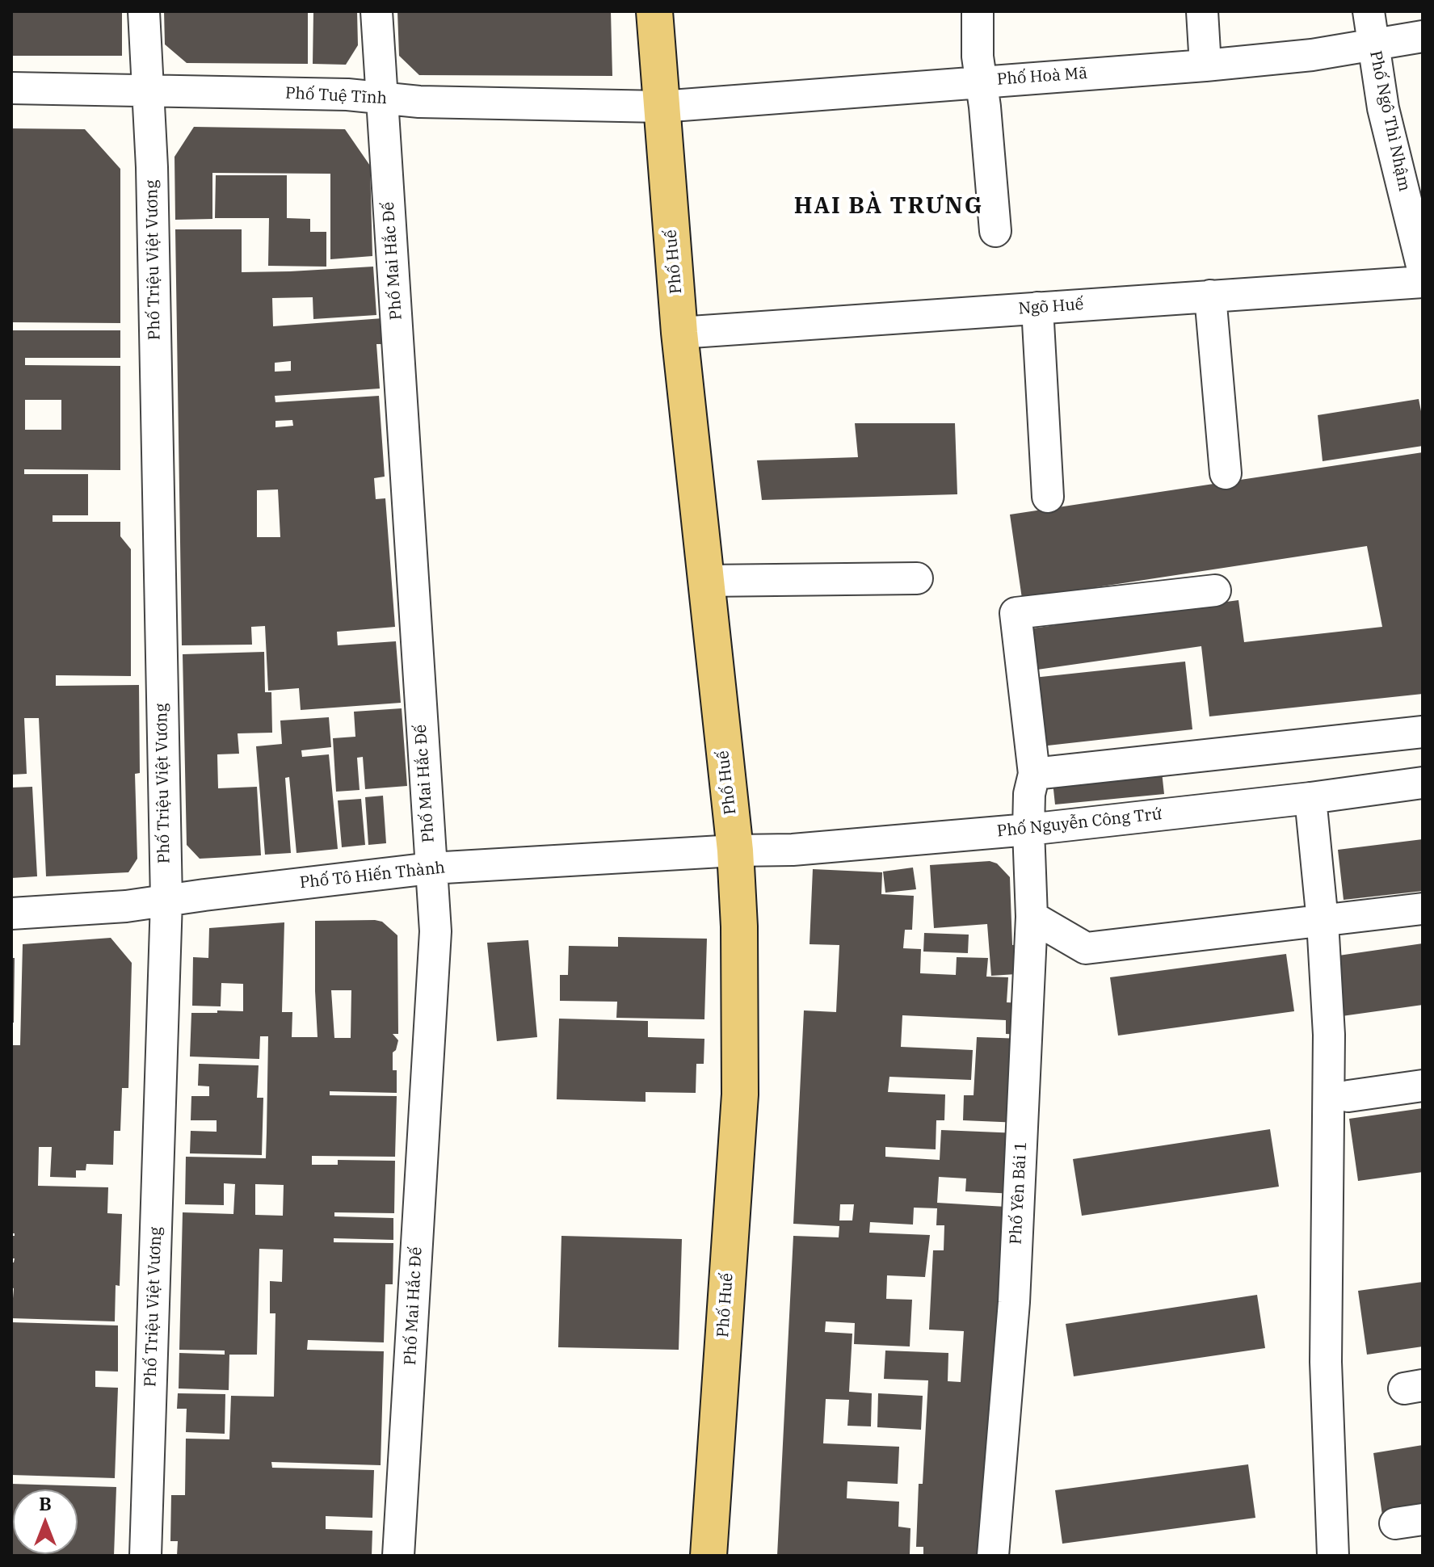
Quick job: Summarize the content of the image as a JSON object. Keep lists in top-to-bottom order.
{
  "streets": {
    "main road": ["Phố Huế"],
    "street": [
      "Phố Hoà Mã",
      "Phố Tuệ Tĩnh",
      "Phố Ngô Thì Nhậm",
      "Phố Triệu Việt Vương",
      "Phố Mai Hắc Đế",
      "Ngõ Huế",
      "Phố Nguyễn Công Trứ",
      "Phố Tô Hiến Thành",
      "Phố Yên Bái 1"
    ]
  },
  "crossings": [
    ["Phố Hoà Mã", "Phố Tuệ Tĩnh"],
    ["Phố Hoà Mã", "Phố Ngô Thì Nhậm"],
    ["Phố Hoà Mã", "Phố Huế"],
    ["Phố Tuệ Tĩnh", "Phố Triệu Việt Vương"],
    ["Phố Tuệ Tĩnh", "Phố Mai Hắc Đế"],
    ["Phố Tuệ Tĩnh", "Phố Huế"],
    ["Phố Triệu Việt Vương", "Phố Tô Hiến Thành"],
    ["Phố Mai Hắc Đế", "Phố Tô Hiến Thành"],
    ["Phố Huế", "Ngõ Huế"],
    ["Phố Huế", "Phố Nguyễn Công Trứ"],
    ["Phố Huế", "Phố Tô Hiến Thành"],
    ["Phố Nguyễn Công Trứ", "Phố Tô Hiến Thành"],
    ["Phố Nguyễn Công Trứ", "Phố Yên Bái 1"]
  ],
  "districts": ["HAI BÀ TRƯNG"],
  "north": "top"
}
